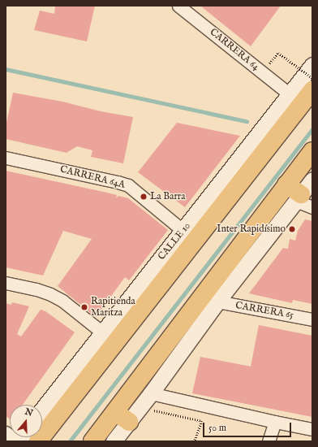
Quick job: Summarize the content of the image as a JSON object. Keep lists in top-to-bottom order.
{
  "streets": {
    "main road": ["CALLE 10"],
    "street": ["CARRERA 64", "CARRERA 64A", "CARRERA 65"]
  },
  "crossings": [
    ["CARRERA 64", "CALLE 10"],
    ["CARRERA 64A", "CALLE 10"]
  ],
  "places": ["La Barra", "Inter Rapidísimo", "Rapitienda Maritza"],
  "scale_bar": "50 m",
  "north": "top"
}
